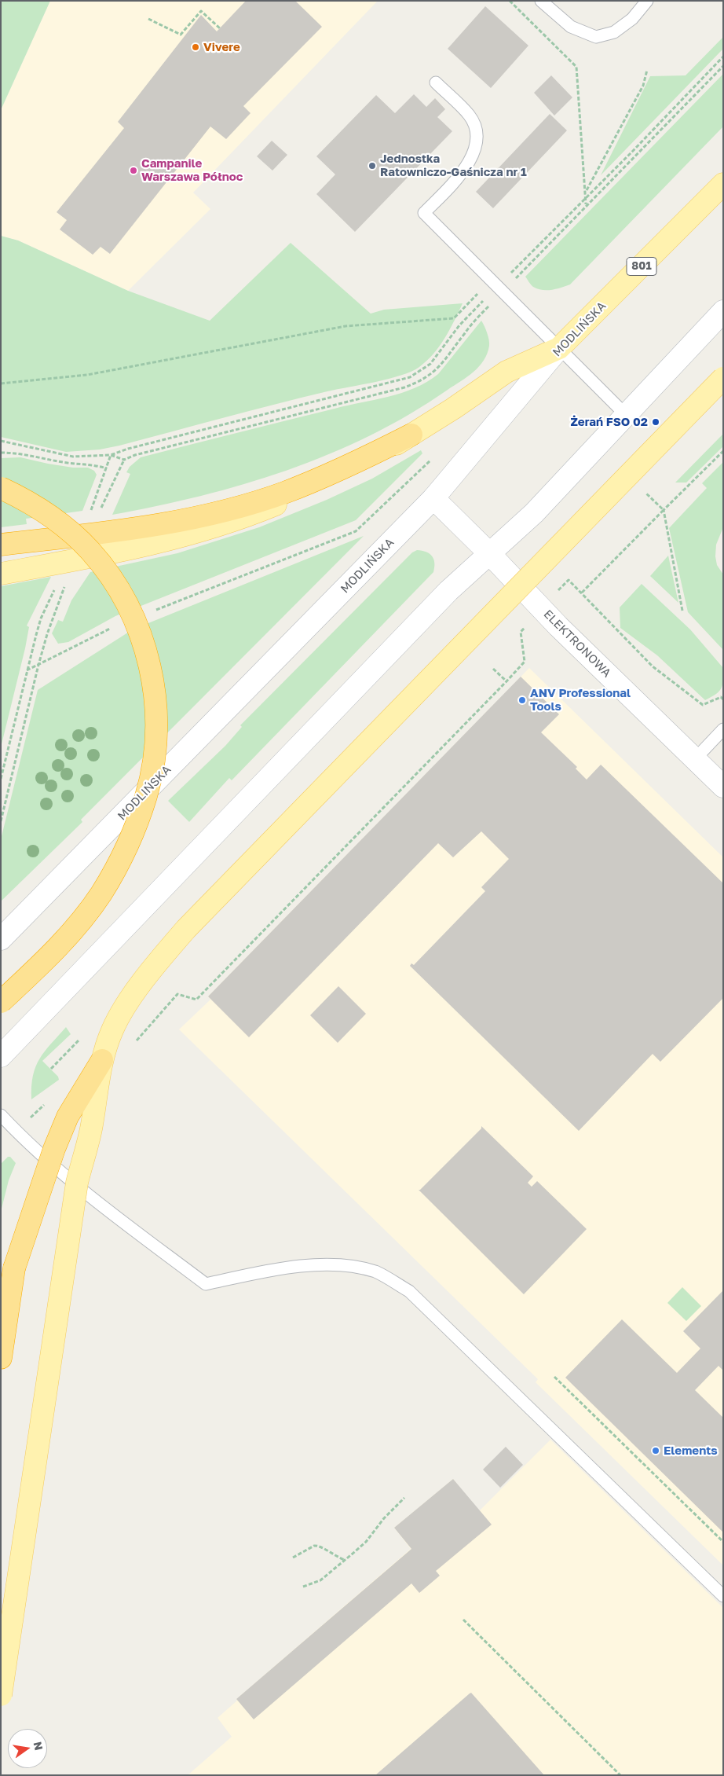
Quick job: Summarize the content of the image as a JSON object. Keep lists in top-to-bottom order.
{
  "streets": {
    "main road": ["801", "MODLIŃSKA", "ELEKTRONOWA"]
  },
  "crossings": [
    ["MODLIŃSKA", "ELEKTRONOWA"]
  ],
  "places": [
    "Vivere",
    "Jednostka Ratowniczo-Gaśnicza nr 1",
    "Campanile Warszawa Północ",
    "Żerań FSO 02",
    "ANV Professional Tools",
    "Elements"
  ],
  "north": "right"
}
